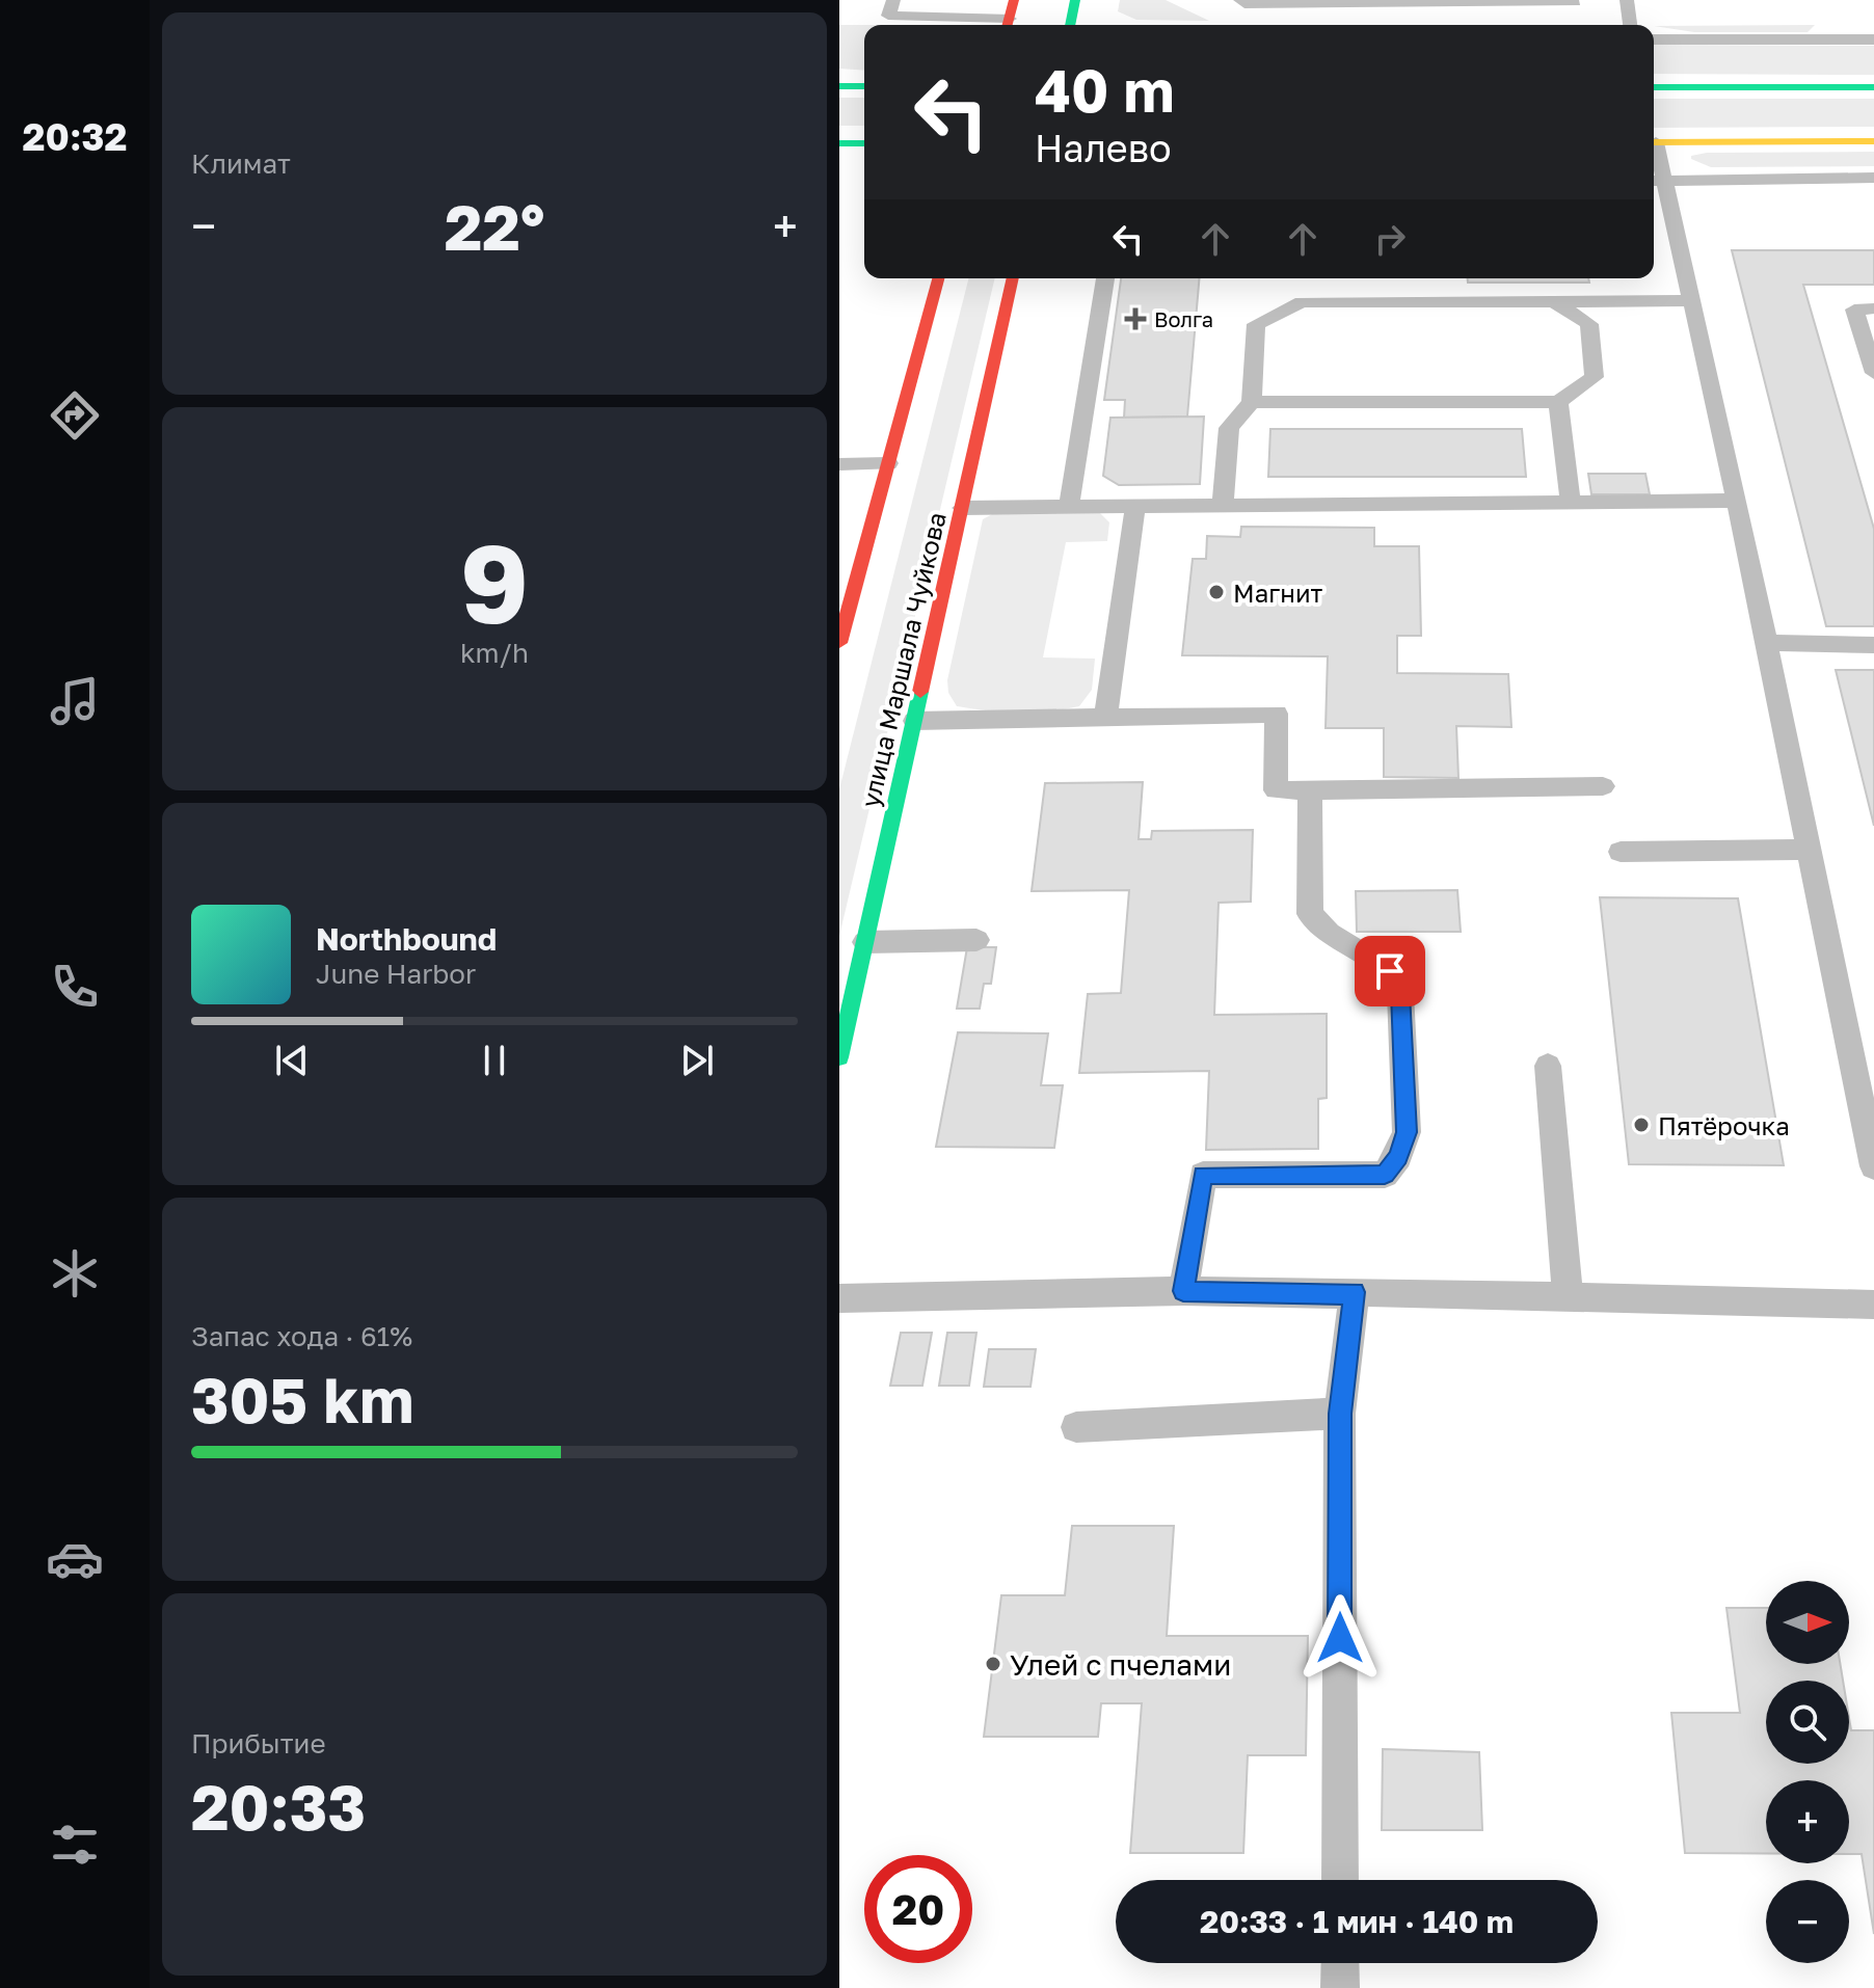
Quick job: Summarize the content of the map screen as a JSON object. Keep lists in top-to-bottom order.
{
  "streets": {
    "main road": ["улица Маршала Чуйкова"]
  },
  "places": {
    "health": ["Волга"],
    "other": ["Магнит", "Пятёрочка", "Улей с пчелами"]
  },
  "north": "right",
  "page": {
    "tabs": "20:32",
    "tile": [
      "Климат",
      ["9", "km/h"],
      ["Запас хода · 61%", "305 km"],
      ["Прибытие", "20:33"]
    ],
    "turn": ["40 m", "Налево"],
    "heat": ["−", "22°", "+"],
    "song": ["Northbound", "June Harbor"],
    "map_buttons": ["+", "−"],
    "limit": "20",
    "trip": "20:33 · 1 мин · 140 m"
  }
}
